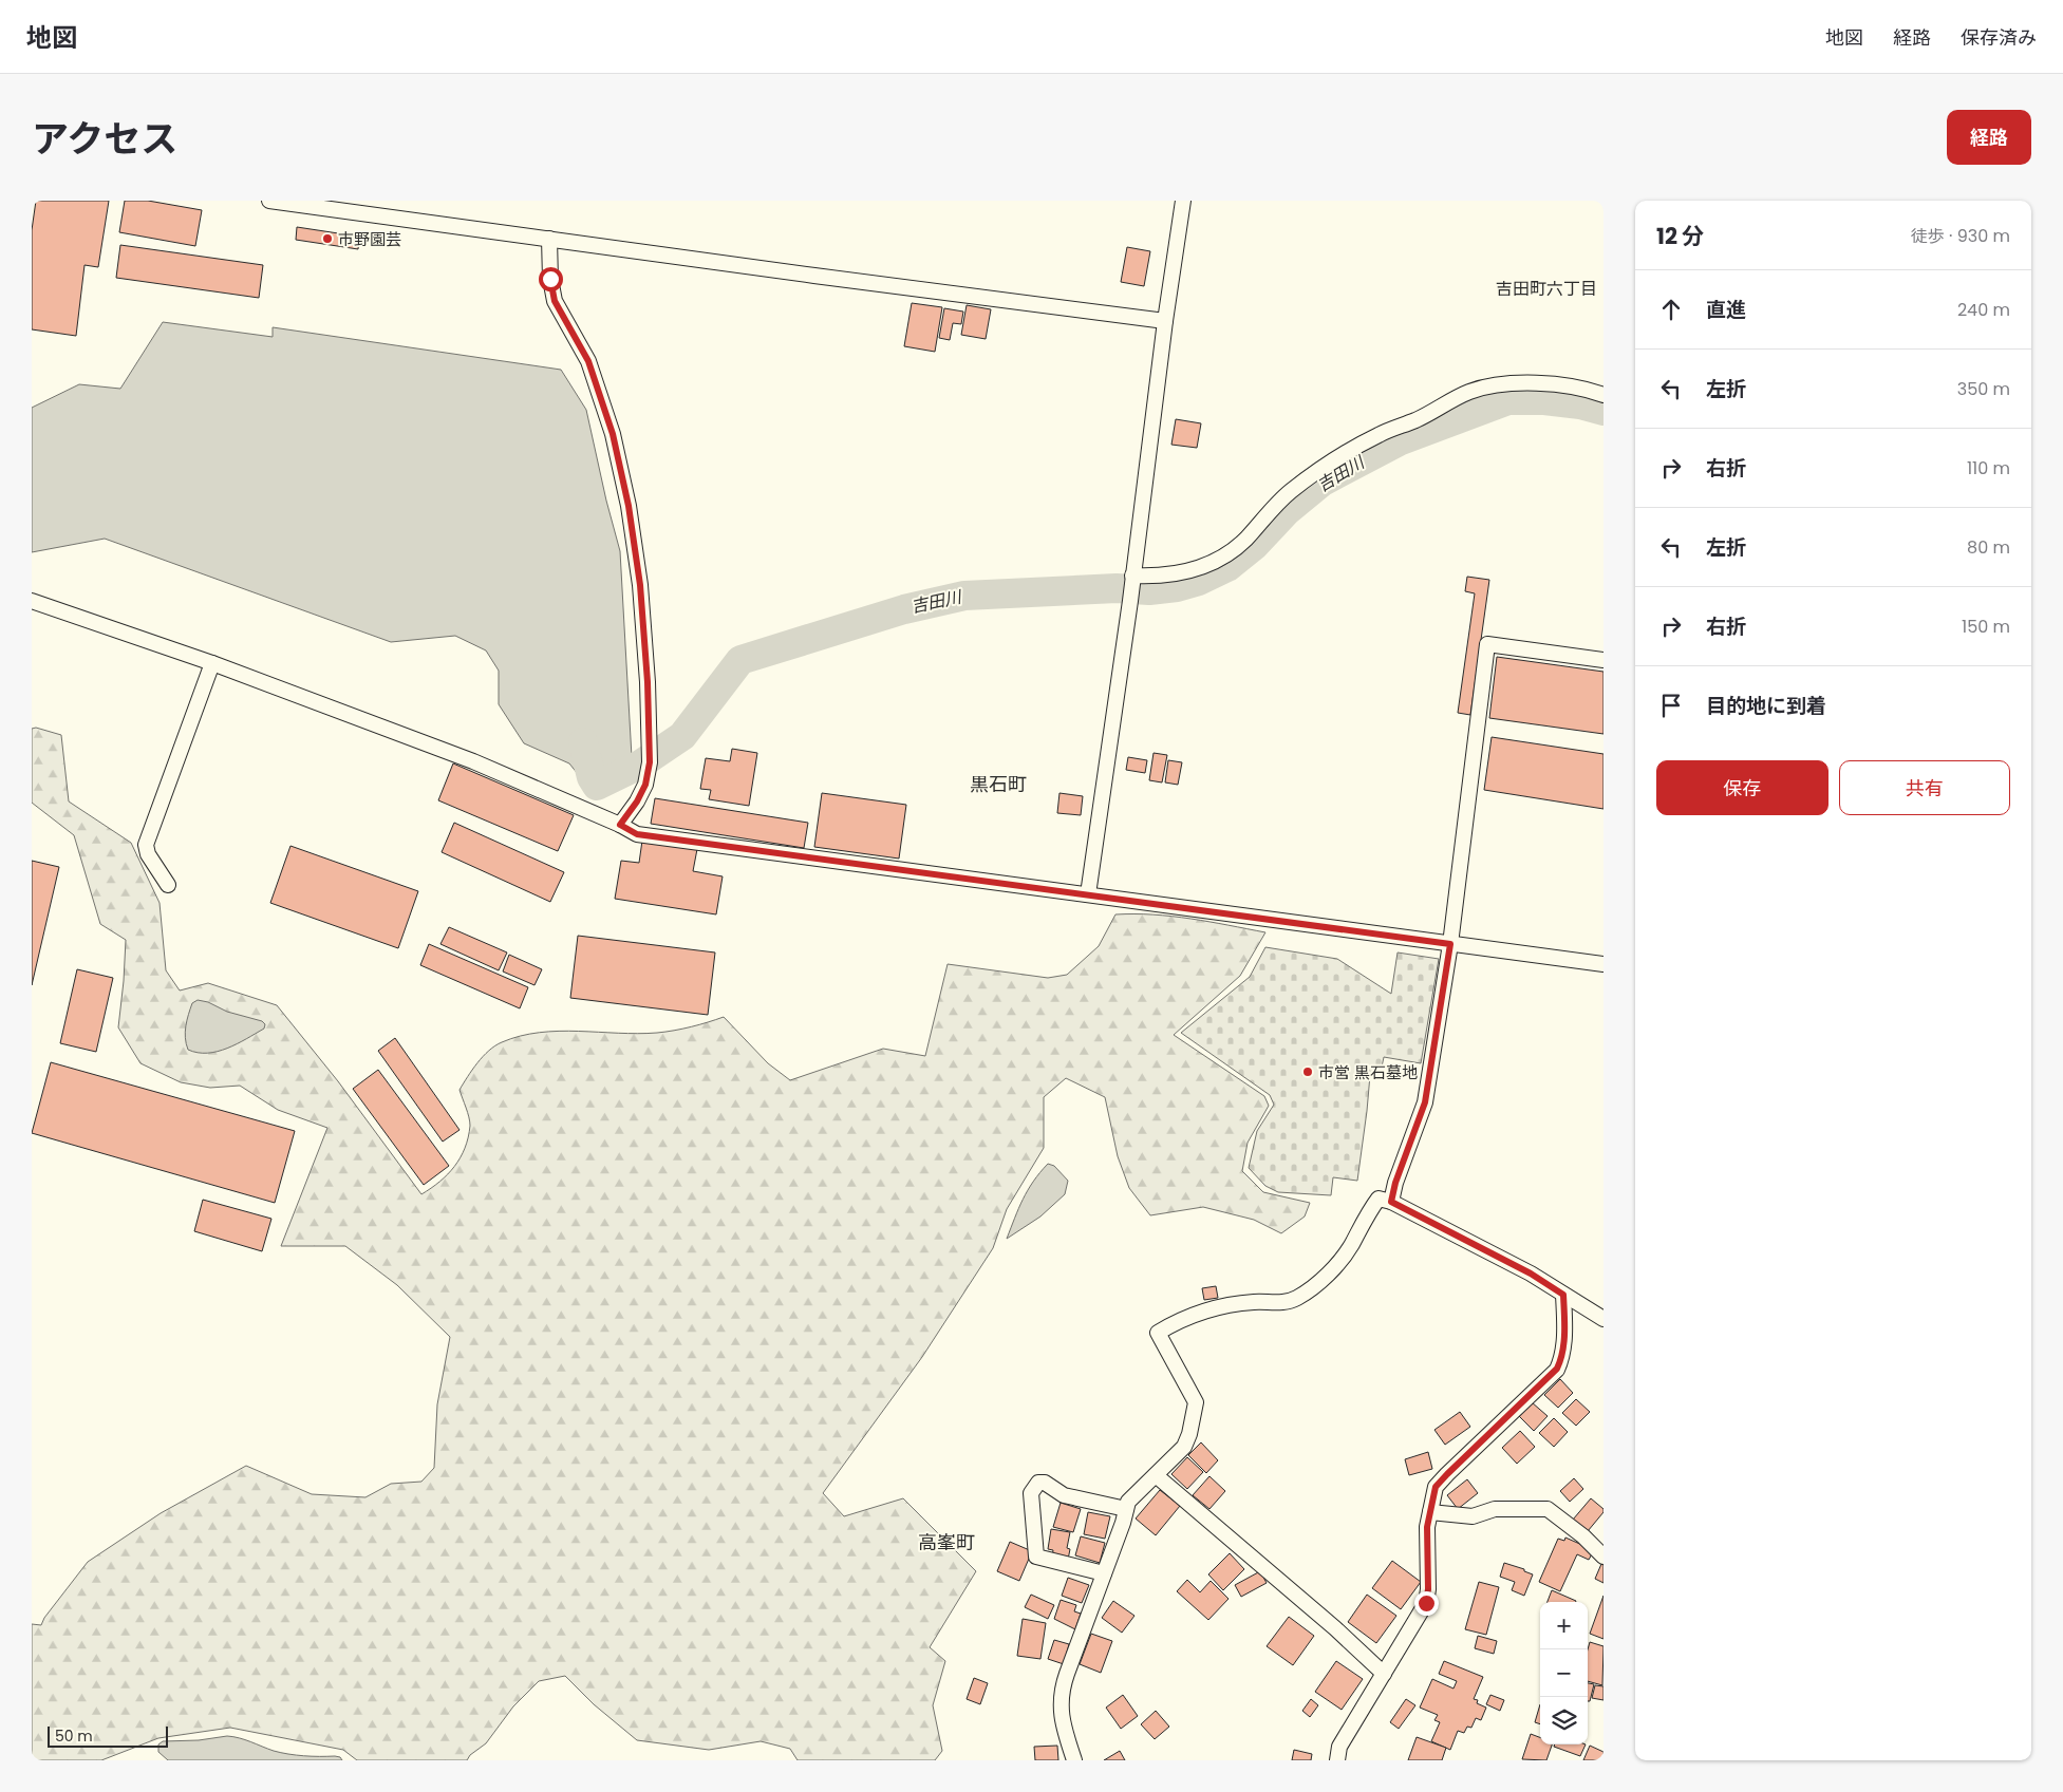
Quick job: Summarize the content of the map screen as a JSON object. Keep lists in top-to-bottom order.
{
  "districts": ["吉田町六丁目", "黒石町", "高峯町"],
  "water": ["吉田川"],
  "places": ["市野園芸", "市営 黒石墓地"],
  "scale_bar": "50 m",
  "page": {
    "header": "地図",
    "nav": ["地図", "経路", "保存済み"],
    "title": "アクセス",
    "buttons": [
      "経路",
      ["保存", "共有"]
    ],
    "heading": ["12 分", "徒歩 · 930 m"],
    "list": [
      ["直進", "240 m"],
      ["左折", "350 m"],
      ["右折", "110 m"],
      ["左折", "80 m"],
      ["右折", "150 m"],
      "目的地に到着"
    ],
    "map_buttons": ["+", "−"],
    "scale": "50 m"
  }
}
